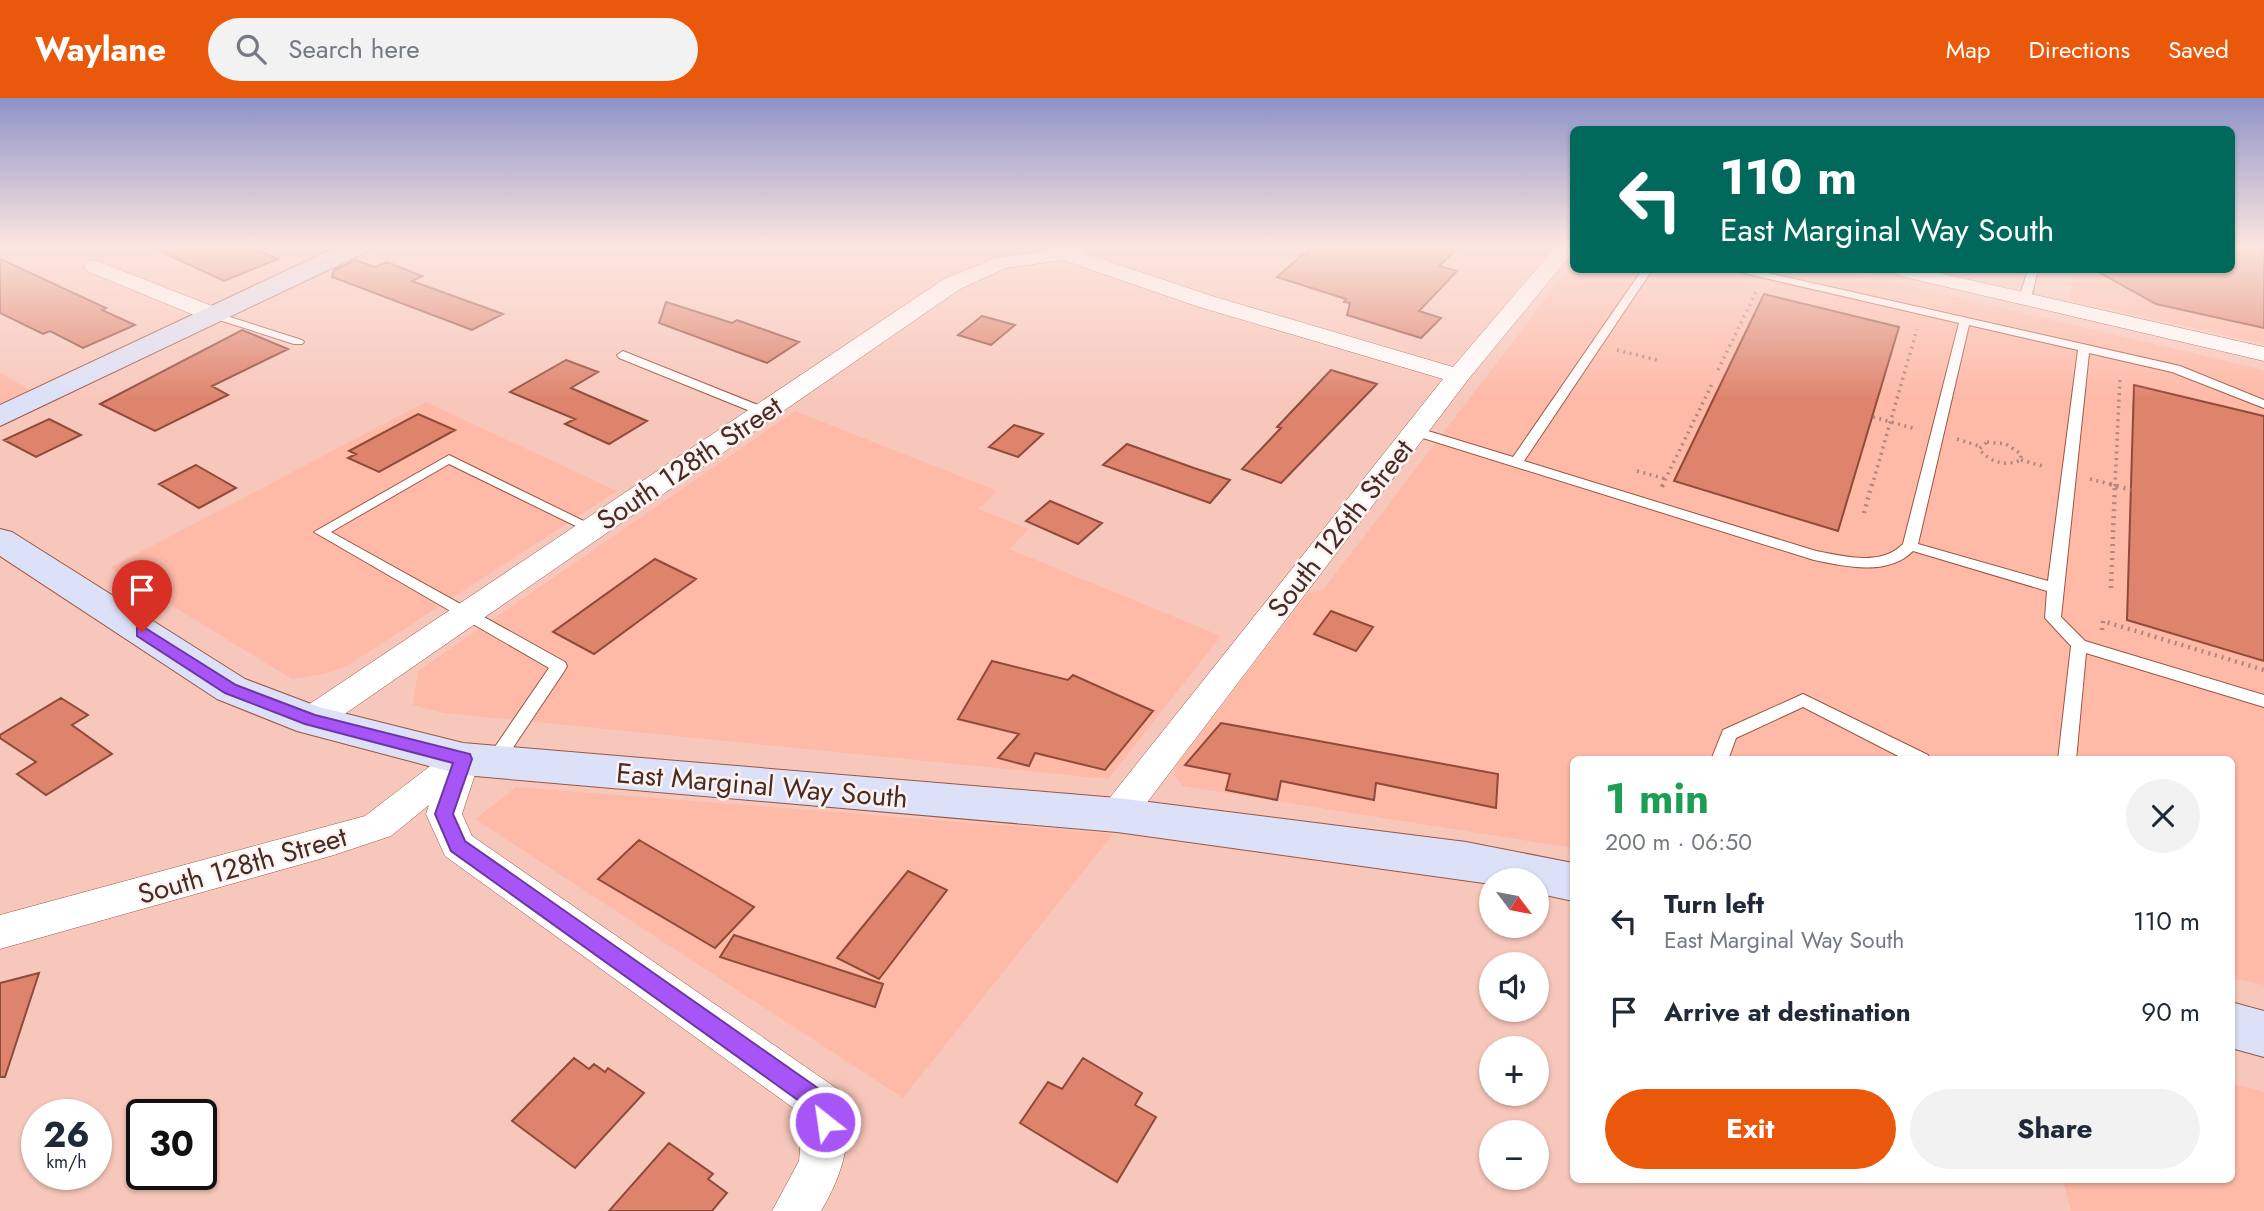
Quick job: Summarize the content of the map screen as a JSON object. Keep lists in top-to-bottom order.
{
  "streets": {
    "street": ["South 128th Street", "South 126th Street", "East Marginal Way South"]
  },
  "crossings": [
    ["South 128th Street", "East Marginal Way South"],
    ["South 126th Street", "East Marginal Way South"]
  ],
  "north": "bottom right",
  "page": {
    "header": "Waylane",
    "search": "Search here",
    "nav": ["Map", "Directions", "Saved"],
    "turn": ["110 m", "East Marginal Way South"],
    "heading": ["1 min", "200 m · 06:50"],
    "map_buttons": ["+", "−"],
    "list": [
      {
        "name": "Turn left",
        "note": "East Marginal Way South",
        "value": "110 m"
      },
      {
        "name": "Arrive at destination",
        "value": "90 m"
      }
    ],
    "buttons": ["Exit", "Share"],
    "speed": "26 km/h",
    "limit": "30"
  }
}
